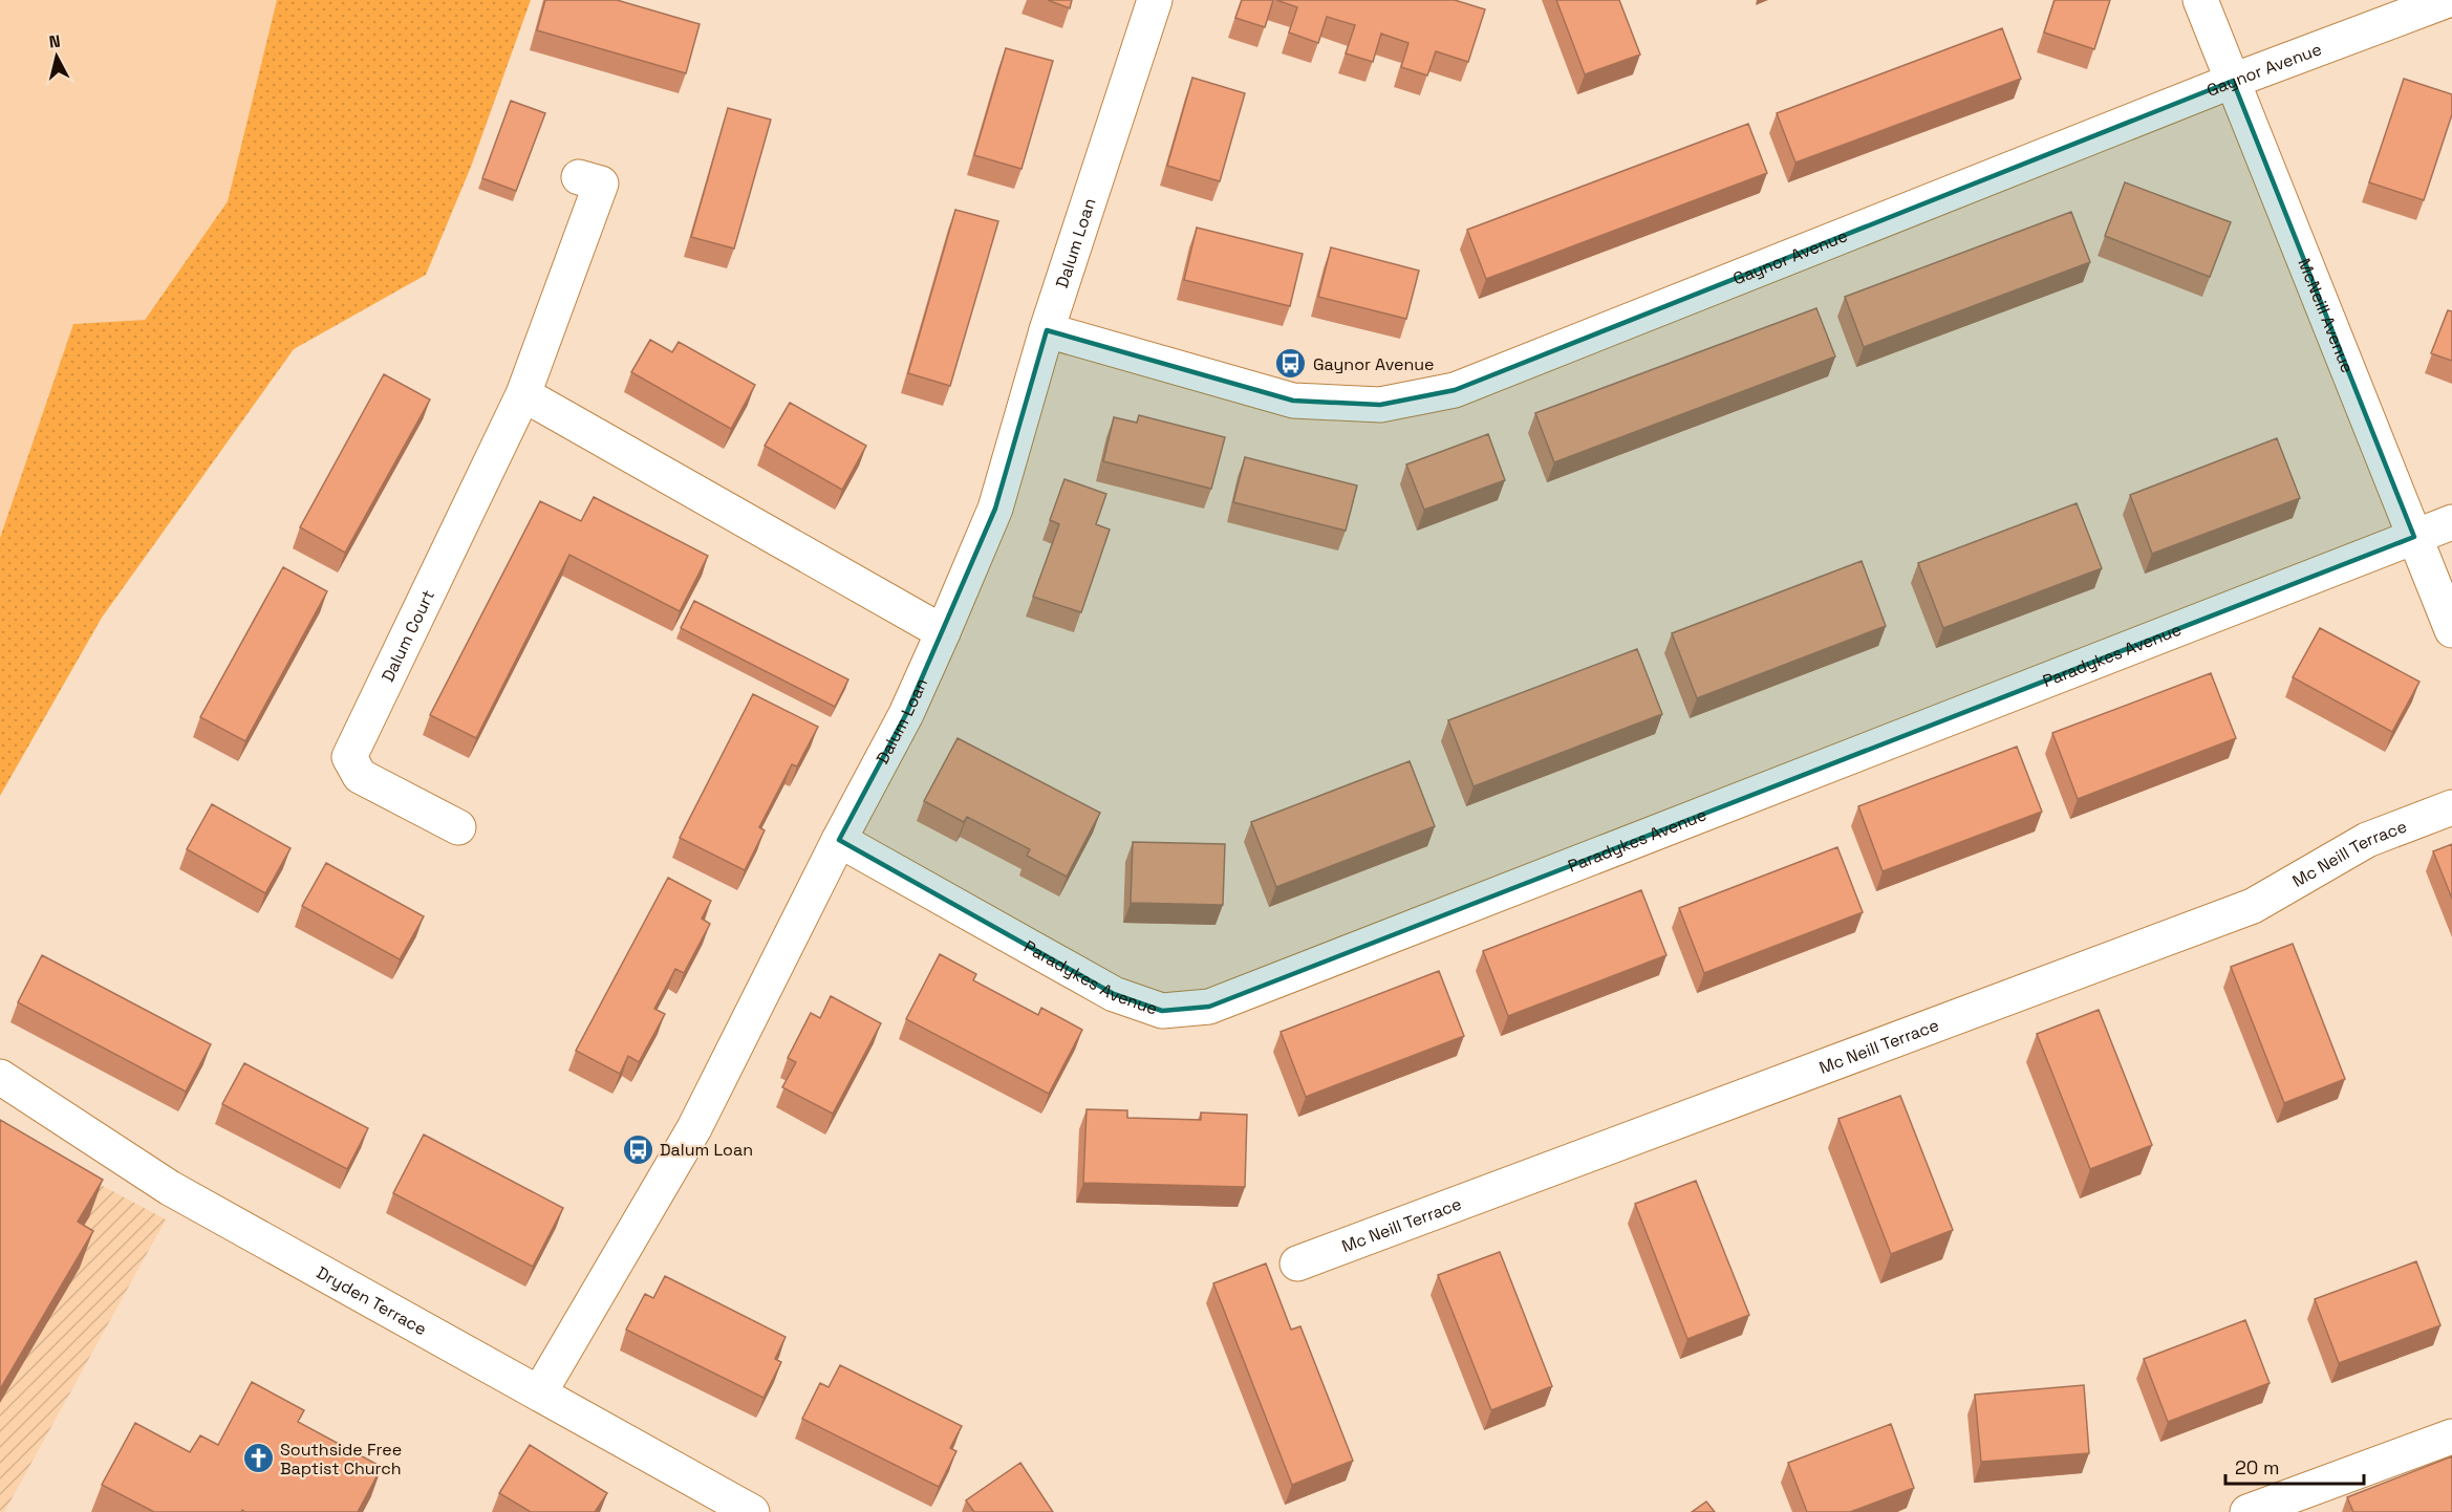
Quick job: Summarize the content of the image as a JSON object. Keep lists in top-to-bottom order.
{
  "streets": {
    "street": [
      "Gaynor Avenue",
      "Dalum Loan",
      "McNeill Avenue",
      "Dalum Court",
      "Paradykes Avenue",
      "Mc Neill Terrace",
      "Dryden Terrace"
    ]
  },
  "crossings": [
    ["Gaynor Avenue", "Dalum Loan"],
    ["Gaynor Avenue", "McNeill Avenue"],
    ["Dalum Loan", "Paradykes Avenue"],
    ["Dalum Loan", "Dryden Terrace"],
    ["McNeill Avenue", "Paradykes Avenue"]
  ],
  "places": {
    "bus stop": ["Gaynor Avenue", "Dalum Loan"],
    "church": ["Southside Free Baptist Church"]
  },
  "scale_bar": "20 m",
  "north": "top"
}
